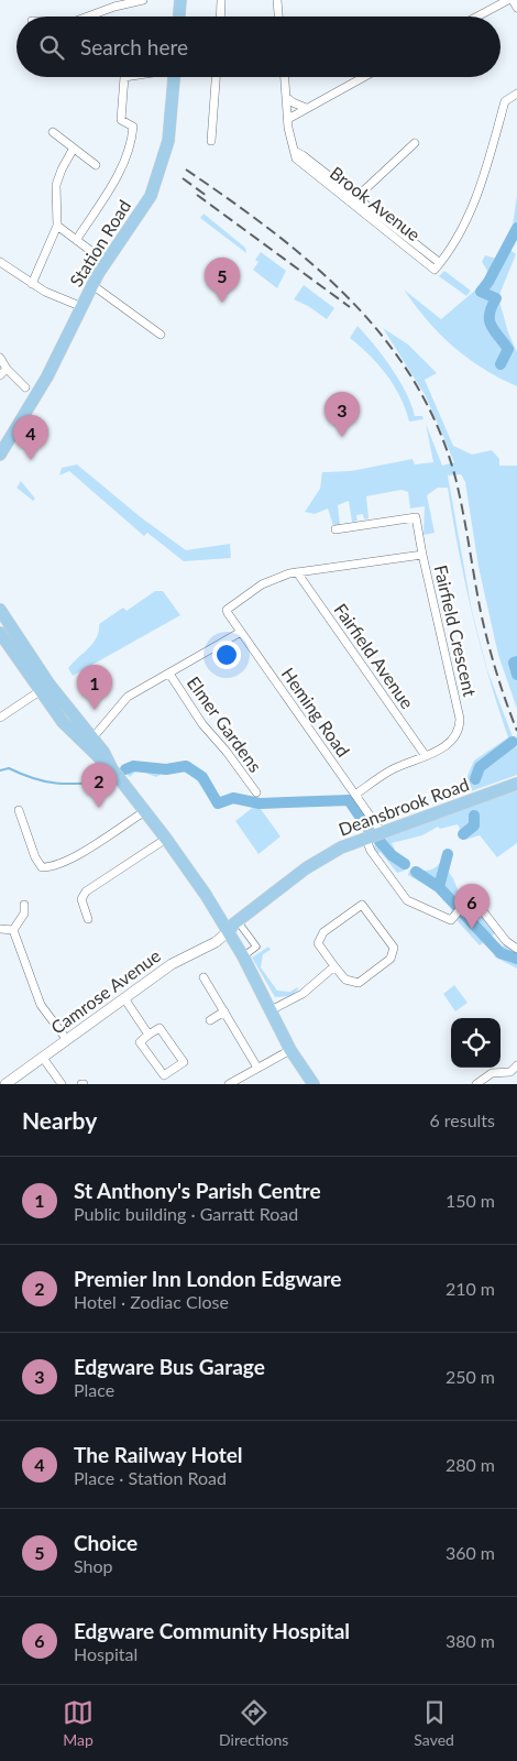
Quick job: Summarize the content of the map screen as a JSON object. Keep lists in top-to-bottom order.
{
  "streets": {
    "main road": ["Station Road", "Deansbrook Road"],
    "street": [
      "Brook Avenue",
      "Fairfield Crescent",
      "Fairfield Avenue",
      "Heming Road",
      "Elmer Gardens",
      "Camrose Avenue"
    ]
  },
  "crossings": [
    ["Fairfield Crescent", "Fairfield Avenue"],
    ["Fairfield Crescent", "Heming Road"],
    ["Heming Road", "Deansbrook Road"],
    ["Deansbrook Road", "Camrose Avenue"]
  ],
  "page": {
    "search": "Search here",
    "pins": [
      "5",
      "3",
      "4",
      "1",
      "2",
      "6"
    ],
    "heading": ["Nearby", "6 results"],
    "list": [
      {
        "mark": "1",
        "name": "St Anthony's Parish Centre",
        "note": "Public building · Garratt Road",
        "value": "150 m"
      },
      {
        "mark": "2",
        "name": "Premier Inn London Edgware",
        "note": "Hotel · Zodiac Close",
        "value": "210 m"
      },
      {
        "mark": "3",
        "name": "Edgware Bus Garage",
        "note": "Place",
        "value": "250 m"
      },
      {
        "mark": "4",
        "name": "The Railway Hotel",
        "note": "Place · Station Road",
        "value": "280 m"
      },
      {
        "mark": "5",
        "name": "Choice",
        "note": "Shop",
        "value": "360 m"
      },
      {
        "mark": "6",
        "name": "Edgware Community Hospital",
        "note": "Hospital",
        "value": "380 m"
      }
    ],
    "nav": ["Map", "Directions", "Saved"]
  }
}
